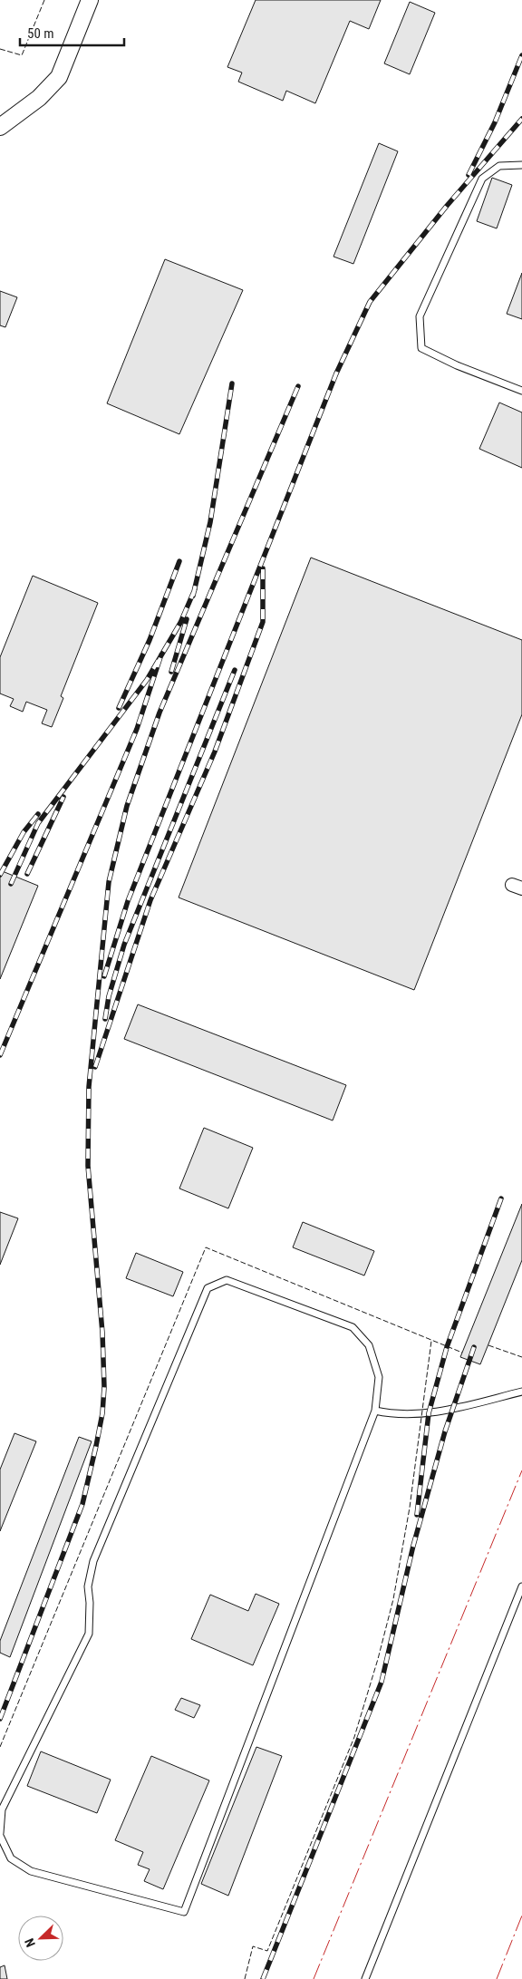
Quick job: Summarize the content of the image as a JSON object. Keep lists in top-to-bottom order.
{
  "scale_bar": "50 m",
  "north": "bottom left"
}
